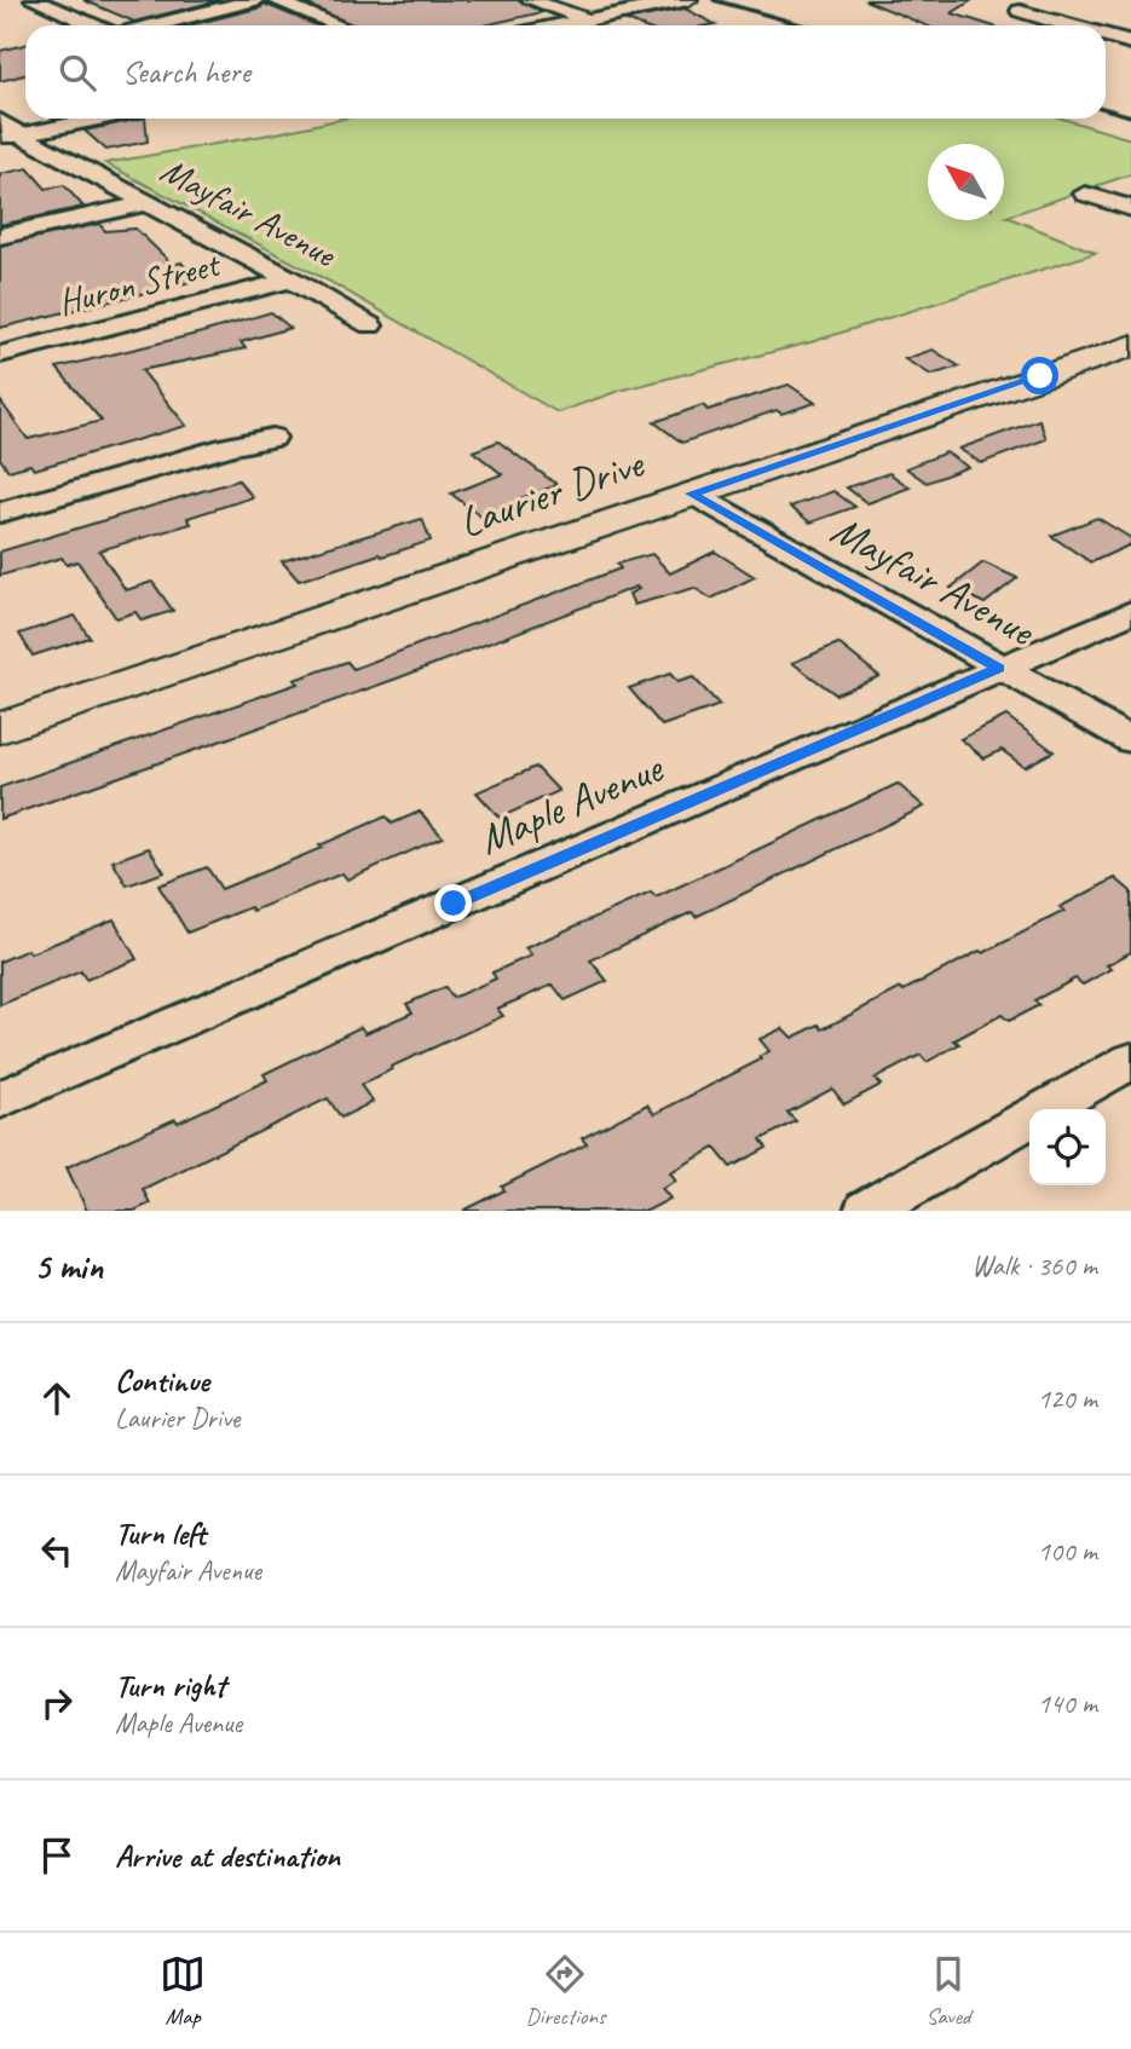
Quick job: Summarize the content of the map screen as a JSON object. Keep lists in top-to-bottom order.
{
  "streets": {
    "street": [
      "Mayfair Avenue",
      "Huron Street",
      "Laurier Drive",
      "Maple Avenue"
    ]
  },
  "crossings": [
    ["Mayfair Avenue", "Huron Street"],
    ["Mayfair Avenue", "Laurier Drive"],
    ["Mayfair Avenue", "Maple Avenue"]
  ],
  "north": "top left",
  "page": {
    "search": "Search here",
    "heading": ["5 min", "Walk · 360 m"],
    "list": [
      ["Continue", "Laurier Drive", "120 m"],
      ["Turn left", "Mayfair Avenue", "100 m"],
      ["Turn right", "Maple Avenue", "140 m"],
      "Arrive at destination"
    ],
    "nav": ["Map", "Directions", "Saved"]
  }
}
